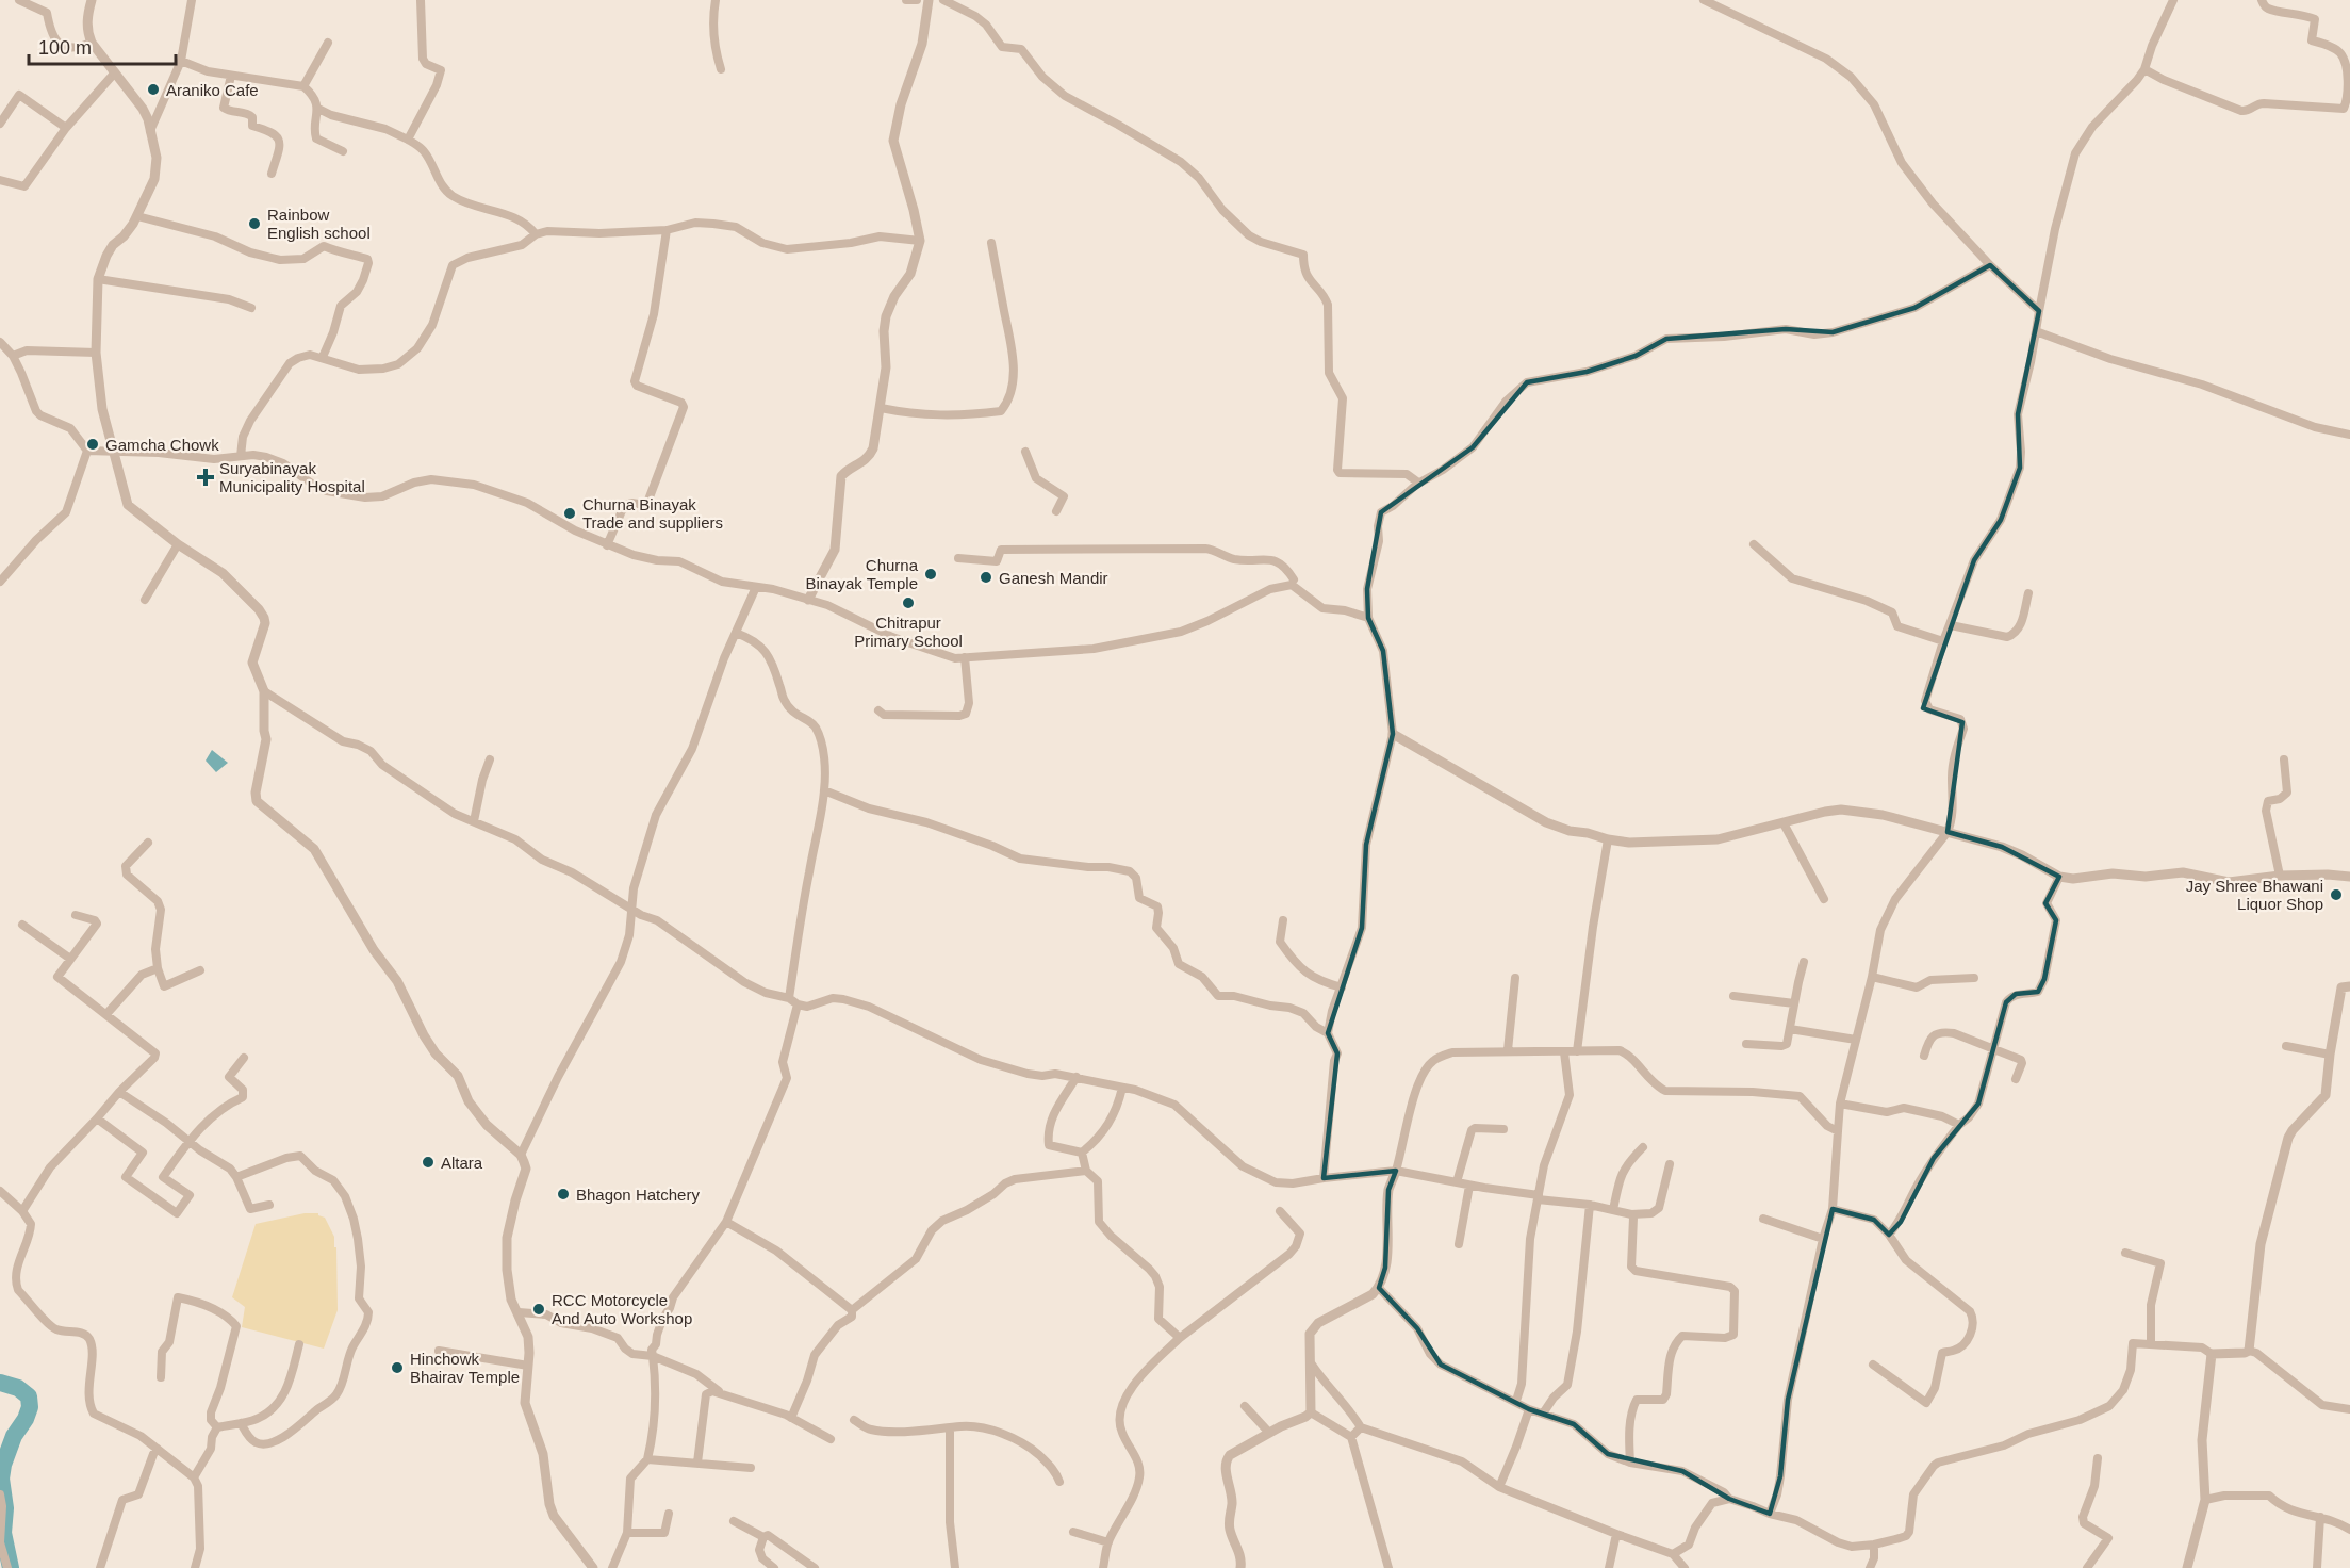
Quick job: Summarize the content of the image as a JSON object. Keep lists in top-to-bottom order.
{
  "places": {
    "other": [
      "Araniko Cafe",
      "Rainbow English school",
      "Gamcha Chowk",
      "Churna Binayak Trade and suppliers",
      "Churna Binayak Temple",
      "Ganesh Mandir",
      "Chitrapur Primary School",
      "Jay Shree Bhawani Liquor Shop",
      "Altara",
      "Bhagon Hatchery",
      "RCC Motorcycle And Auto Workshop",
      "Hinchowk Bhairav Temple"
    ],
    "health": ["Suryabinayak Municipality Hospital"]
  },
  "scale_bar": "100 m"
}
